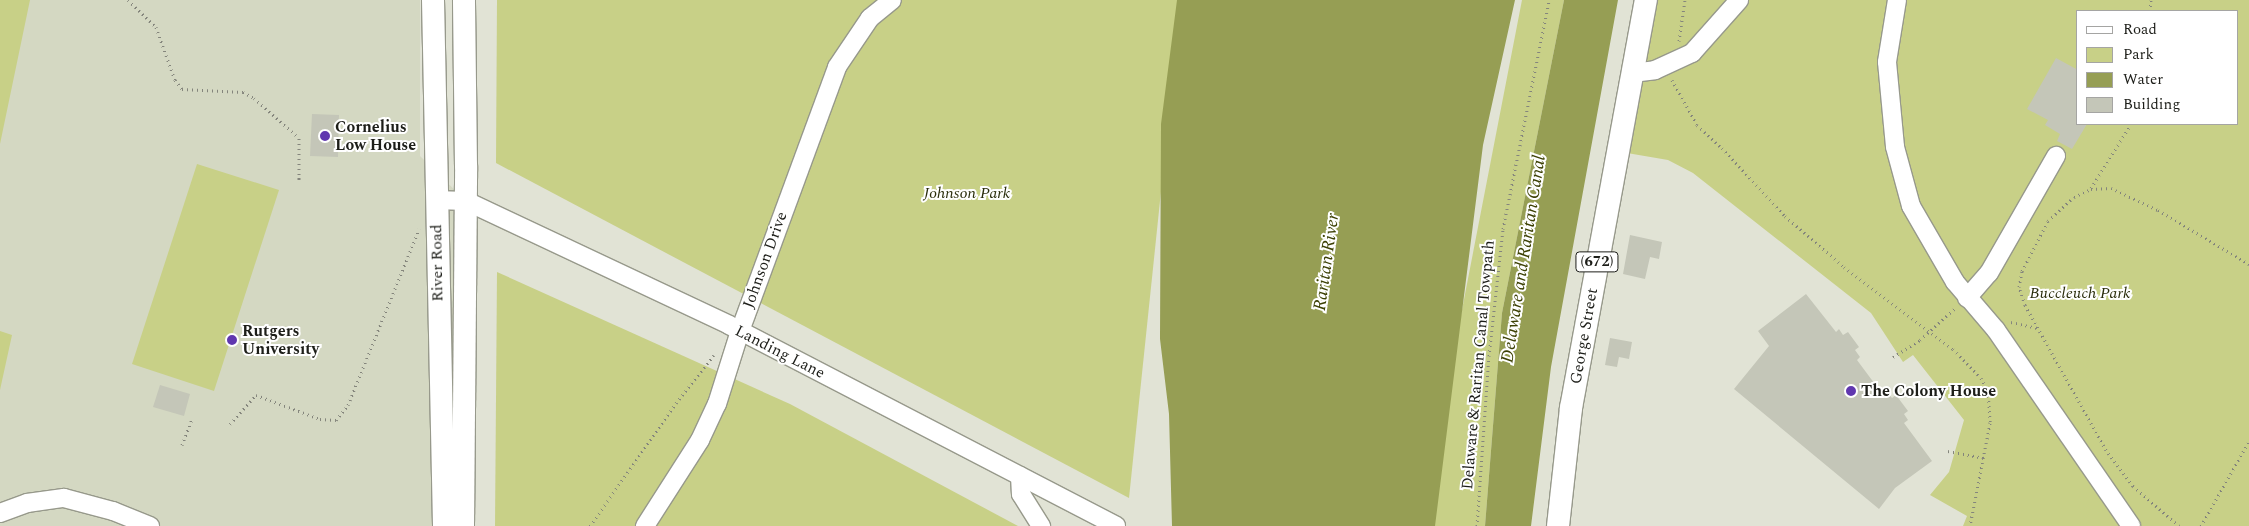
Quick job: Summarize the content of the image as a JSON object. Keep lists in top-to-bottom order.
{
  "streets": {
    "main road": ["(672)", "River Road", "George Street"],
    "street": ["Johnson Drive", "Landing Lane"],
    "path": ["Delaware & Raritan Canal Towpath"]
  },
  "crossings": [
    ["Johnson Drive", "Landing Lane"],
    ["River Road", "Landing Lane"]
  ],
  "water": ["Delaware and Raritan Canal", "Raritan River"],
  "parks": ["Johnson Park", "Buccleuch Park"],
  "places": ["Cornelius Low House", "Rutgers University", "The Colony House"],
  "legend": [
    "Road",
    "Park",
    "Water",
    "Building"
  ]
}
